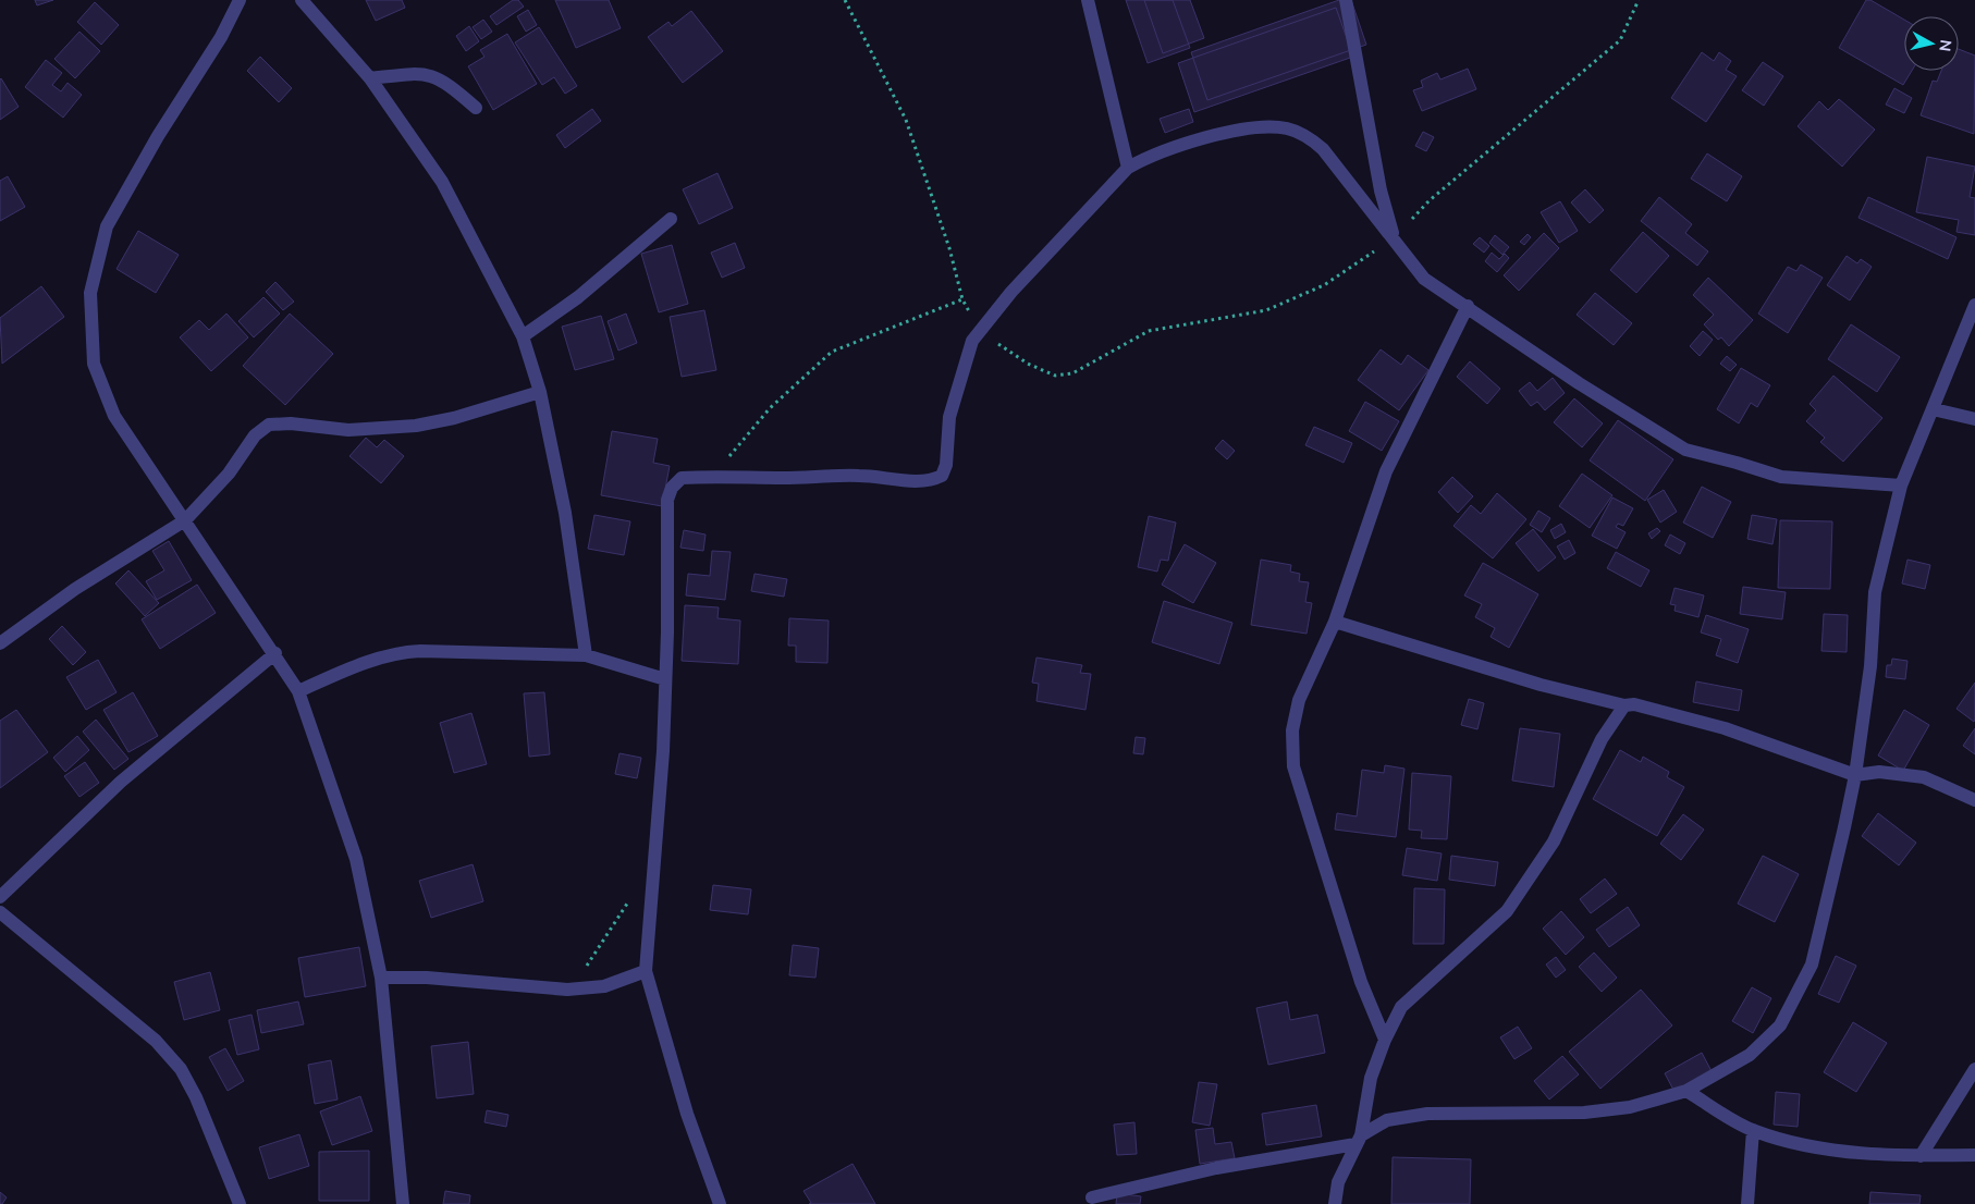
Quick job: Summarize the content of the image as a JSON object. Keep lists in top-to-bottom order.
{
  "north": "right"
}
